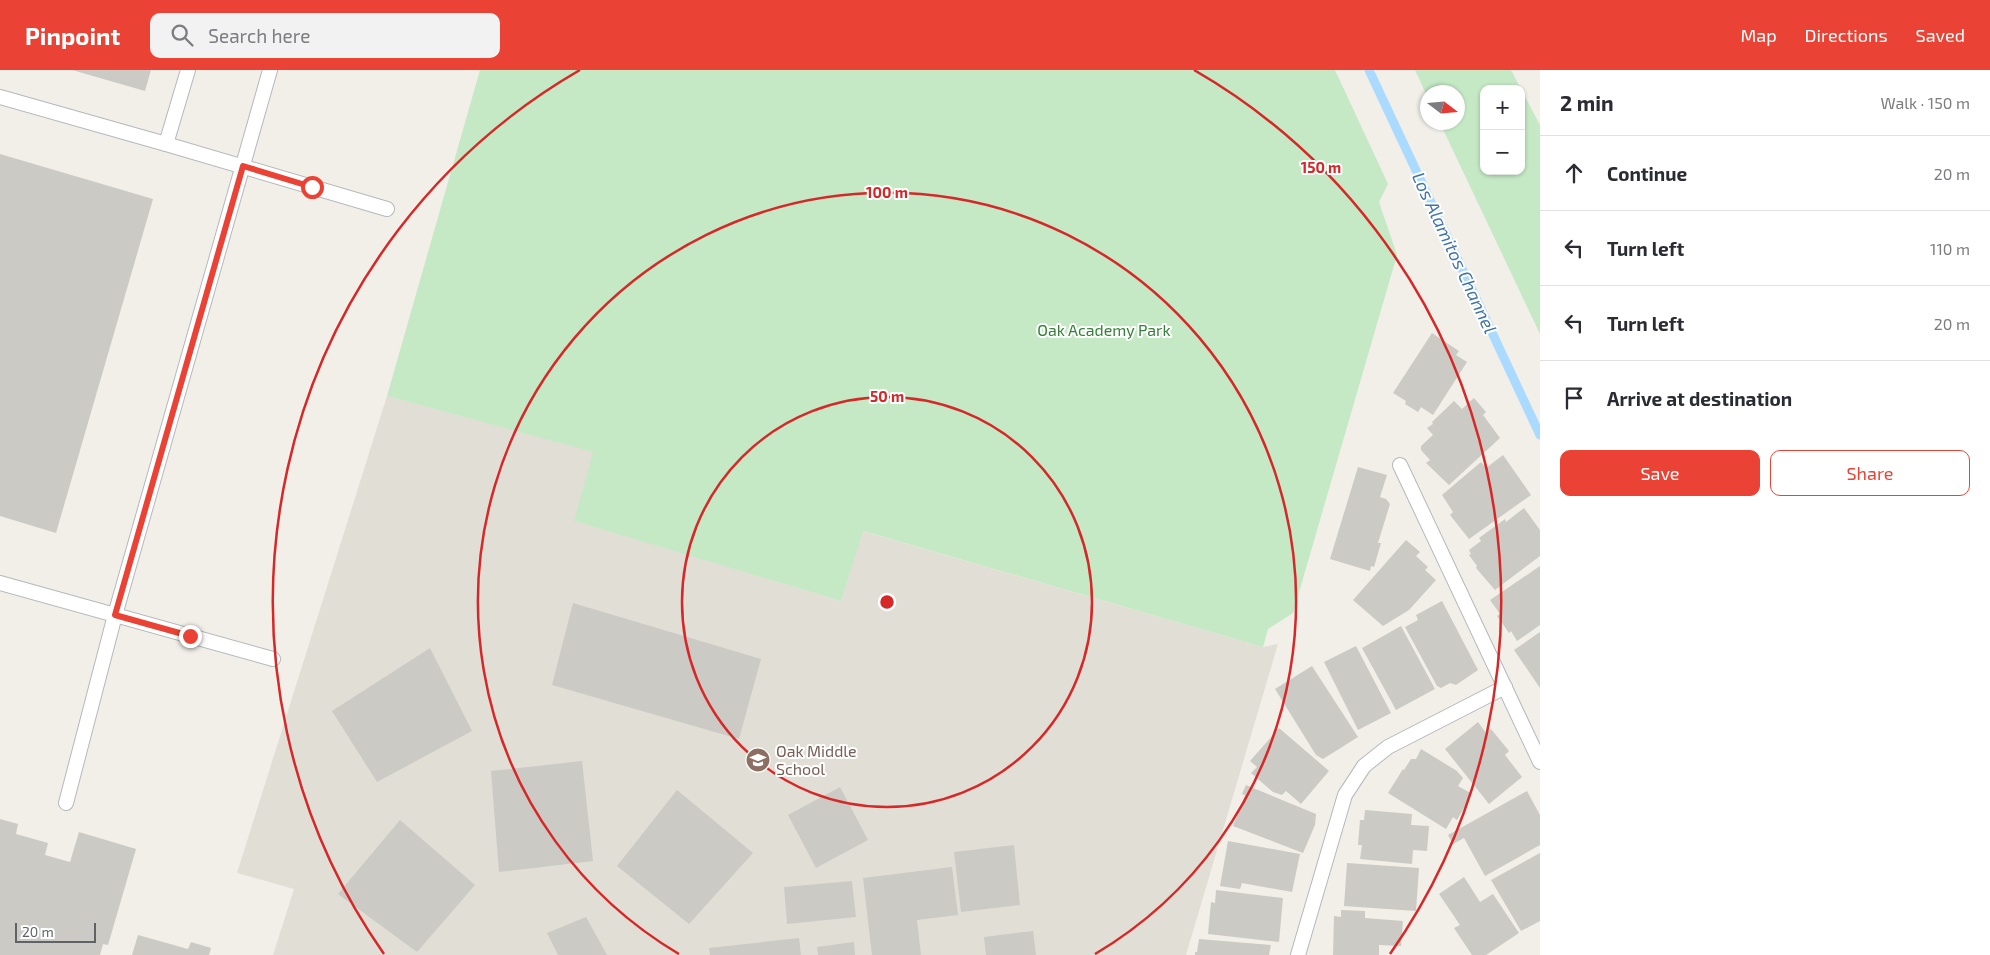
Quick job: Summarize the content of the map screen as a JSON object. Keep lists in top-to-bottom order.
{
  "water": ["Los Alamitos Channel"],
  "parks": ["Oak Academy Park"],
  "places": {
    "school or university": ["Oak Middle School"]
  },
  "scale_bar": "20 m",
  "north": "right",
  "page": {
    "header": "Pinpoint",
    "search": "Search here",
    "nav": ["Map", "Directions", "Saved"],
    "heading": ["2 min", "Walk · 150 m"],
    "map_buttons": ["+", "−"],
    "list": [
      ["Continue", "20 m"],
      ["Turn left", "110 m"],
      ["Turn left", "20 m"],
      "Arrive at destination"
    ],
    "buttons": ["Save", "Share"],
    "scale": "20 m"
  },
  "rings": ["150 m", "100 m", "50 m"]
}
